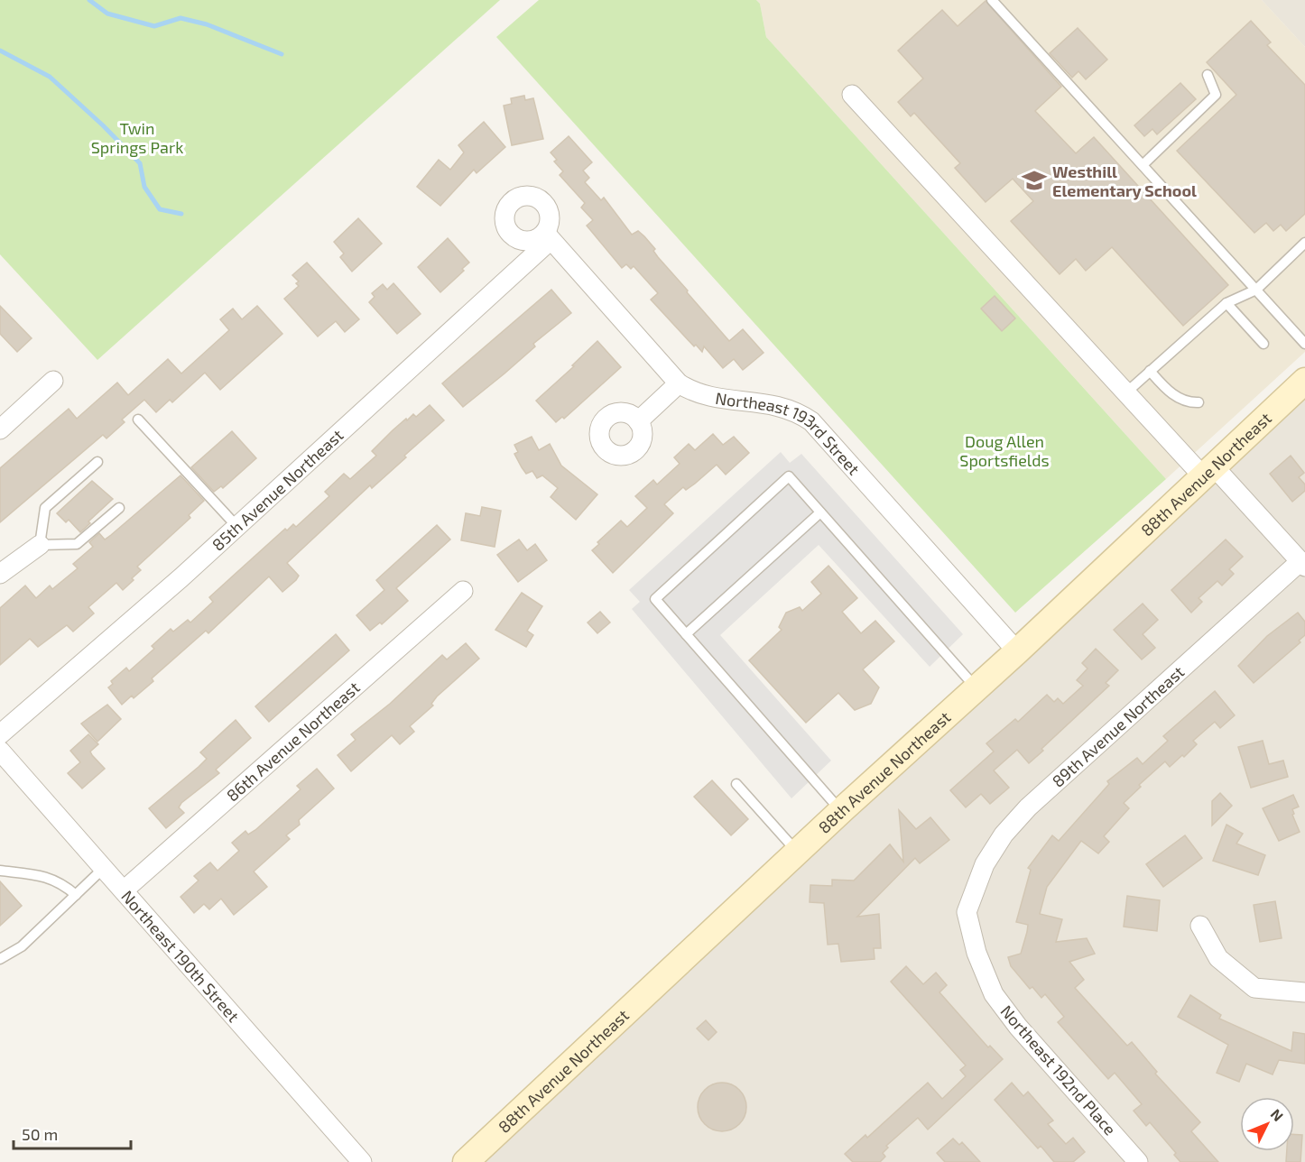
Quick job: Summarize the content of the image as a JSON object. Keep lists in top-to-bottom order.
{
  "streets": {
    "street": [
      "Northeast 193rd Street",
      "88th Avenue Northeast",
      "85th Avenue Northeast",
      "89th Avenue Northeast",
      "86th Avenue Northeast",
      "Northeast 190th Street",
      "Northeast 192nd Place"
    ]
  },
  "crossings": [
    ["Northeast 193rd Street", "88th Avenue Northeast"],
    ["Northeast 193rd Street", "85th Avenue Northeast"],
    ["89th Avenue Northeast", "Northeast 192nd Place"],
    ["86th Avenue Northeast", "Northeast 190th Street"]
  ],
  "parks": ["Twin Springs Park", "Doug Allen Sportsfields"],
  "places": {
    "school or university": ["Westhill Elementary School"]
  },
  "scale_bar": "50 m",
  "north": "top right"
}
